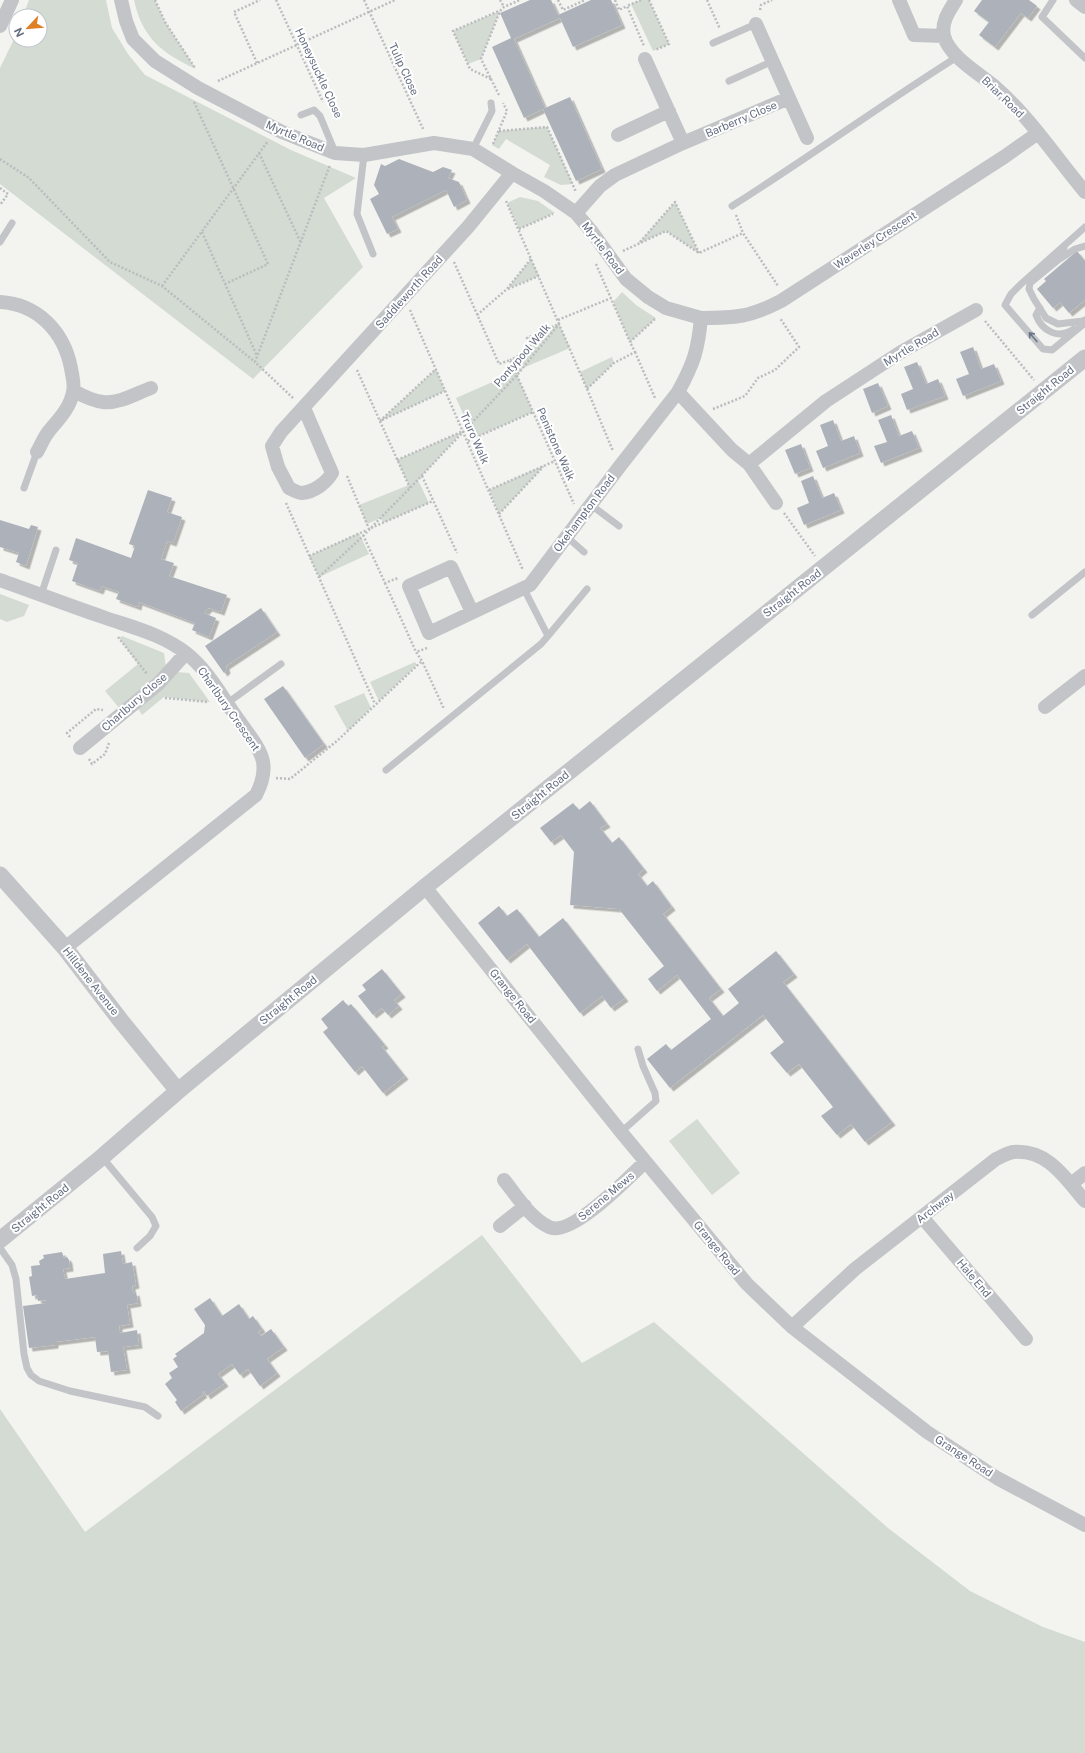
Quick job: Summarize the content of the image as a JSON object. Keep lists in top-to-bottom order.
{
  "streets": {
    "street": [
      "Briar Road",
      "Barberry Close",
      "Myrtle Road",
      "Waverley Crescent",
      "Saddleworth Road",
      "Straight Road",
      "Okehampton Road",
      "Charlbury Close",
      "Charlbury Crescent",
      "Hilldene Avenue",
      "Grange Road",
      "Serene Mews",
      "Archway",
      "Hale End"
    ],
    "path": [
      "Tulip Close",
      "Honeysuckle Close",
      "Pontypool Walk",
      "Truro Walk",
      "Penistone Walk"
    ]
  },
  "crossings": [
    ["Tulip Close", "Myrtle Road"],
    ["Briar Road", "Waverley Crescent"],
    ["Barberry Close", "Myrtle Road"],
    ["Myrtle Road", "Waverley Crescent"],
    ["Myrtle Road", "Saddleworth Road"],
    ["Saddleworth Road", "Truro Walk"],
    ["Pontypool Walk", "Truro Walk"],
    ["Pontypool Walk", "Penistone Walk"],
    ["Pontypool Walk", "Okehampton Road"],
    ["Straight Road", "Hilldene Avenue"],
    ["Straight Road", "Grange Road"],
    ["Truro Walk", "Okehampton Road"],
    ["Penistone Walk", "Okehampton Road"],
    ["Charlbury Close", "Charlbury Crescent"],
    ["Charlbury Crescent", "Hilldene Avenue"],
    ["Grange Road", "Serene Mews"],
    ["Grange Road", "Archway"],
    ["Archway", "Hale End"]
  ],
  "north": "bottom left"
}
